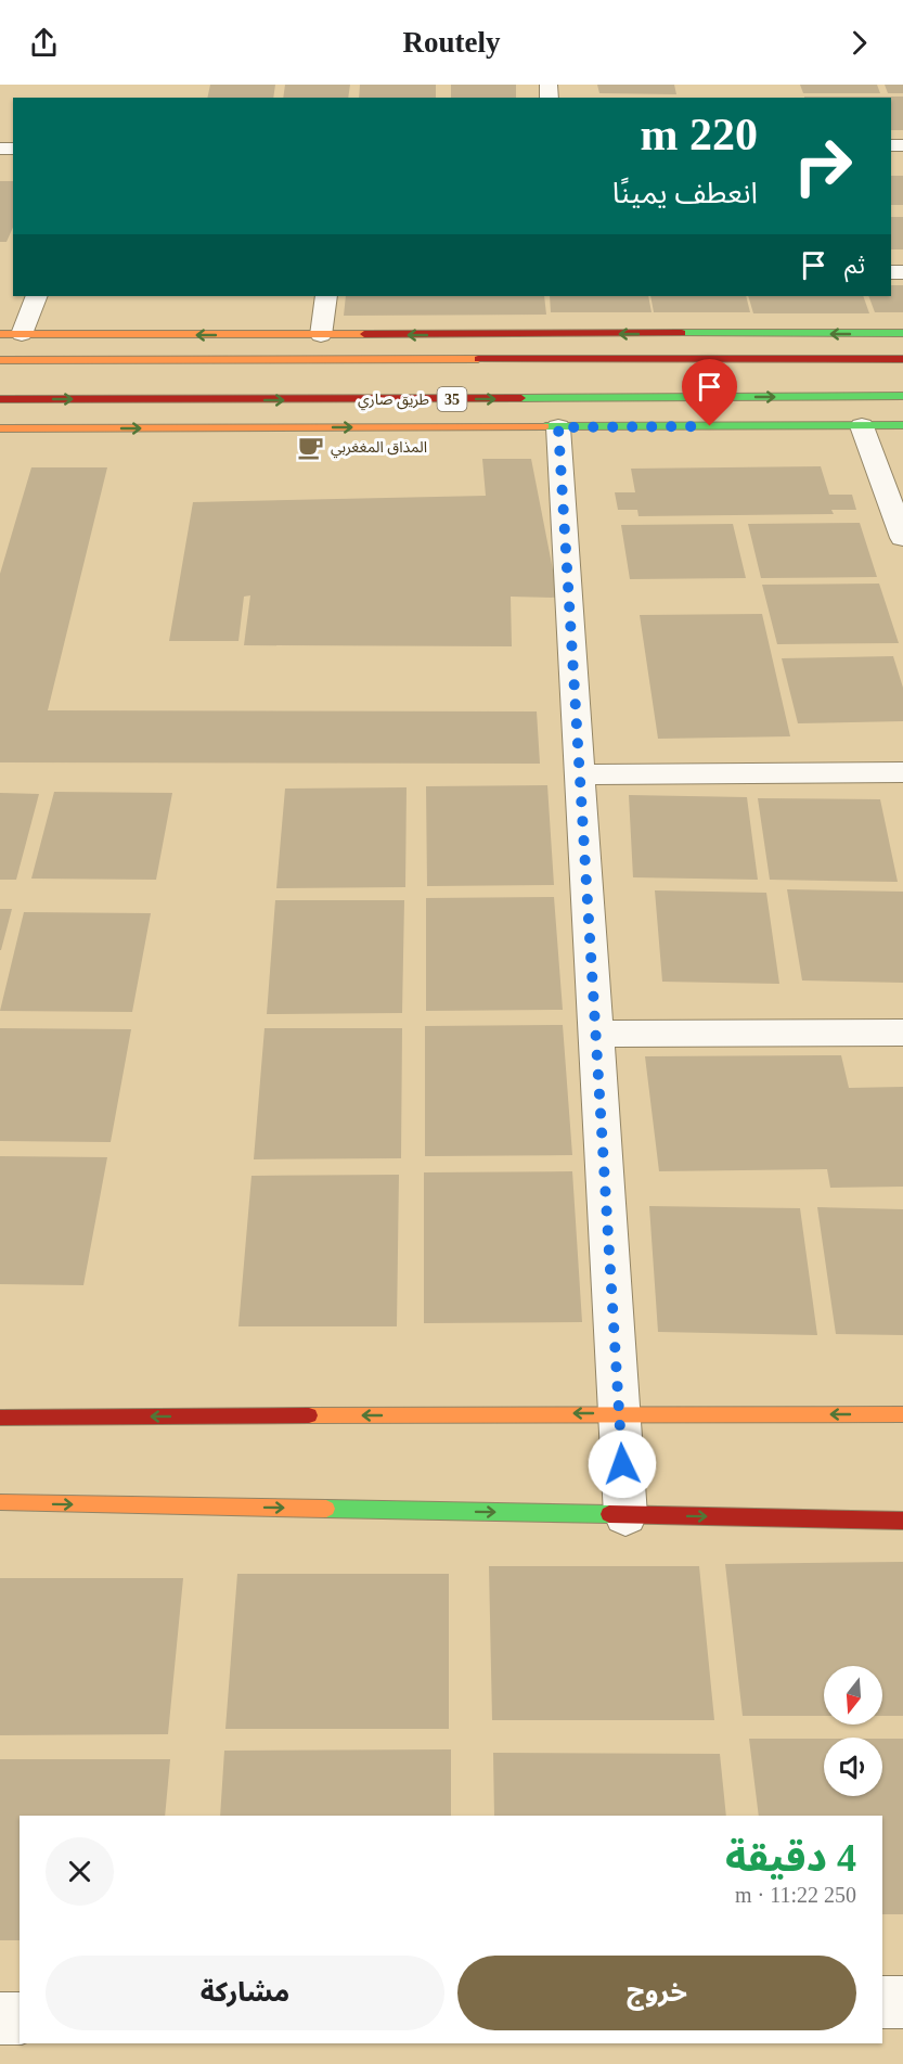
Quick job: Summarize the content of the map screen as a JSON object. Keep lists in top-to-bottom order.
{
  "streets": {
    "main road": ["طريق صاري", "35"]
  },
  "places": {
    "cafe": ["المذاق المغغربي"]
  },
  "north": "bottom",
  "page": {
    "header": "Routely",
    "turn": ["220 m", "انعطف يمينًا"],
    "then": "ثم",
    "heading": ["4 دقيقة", "250 m · 11:22"],
    "buttons": ["خروج", "مشاركة"]
  }
}
